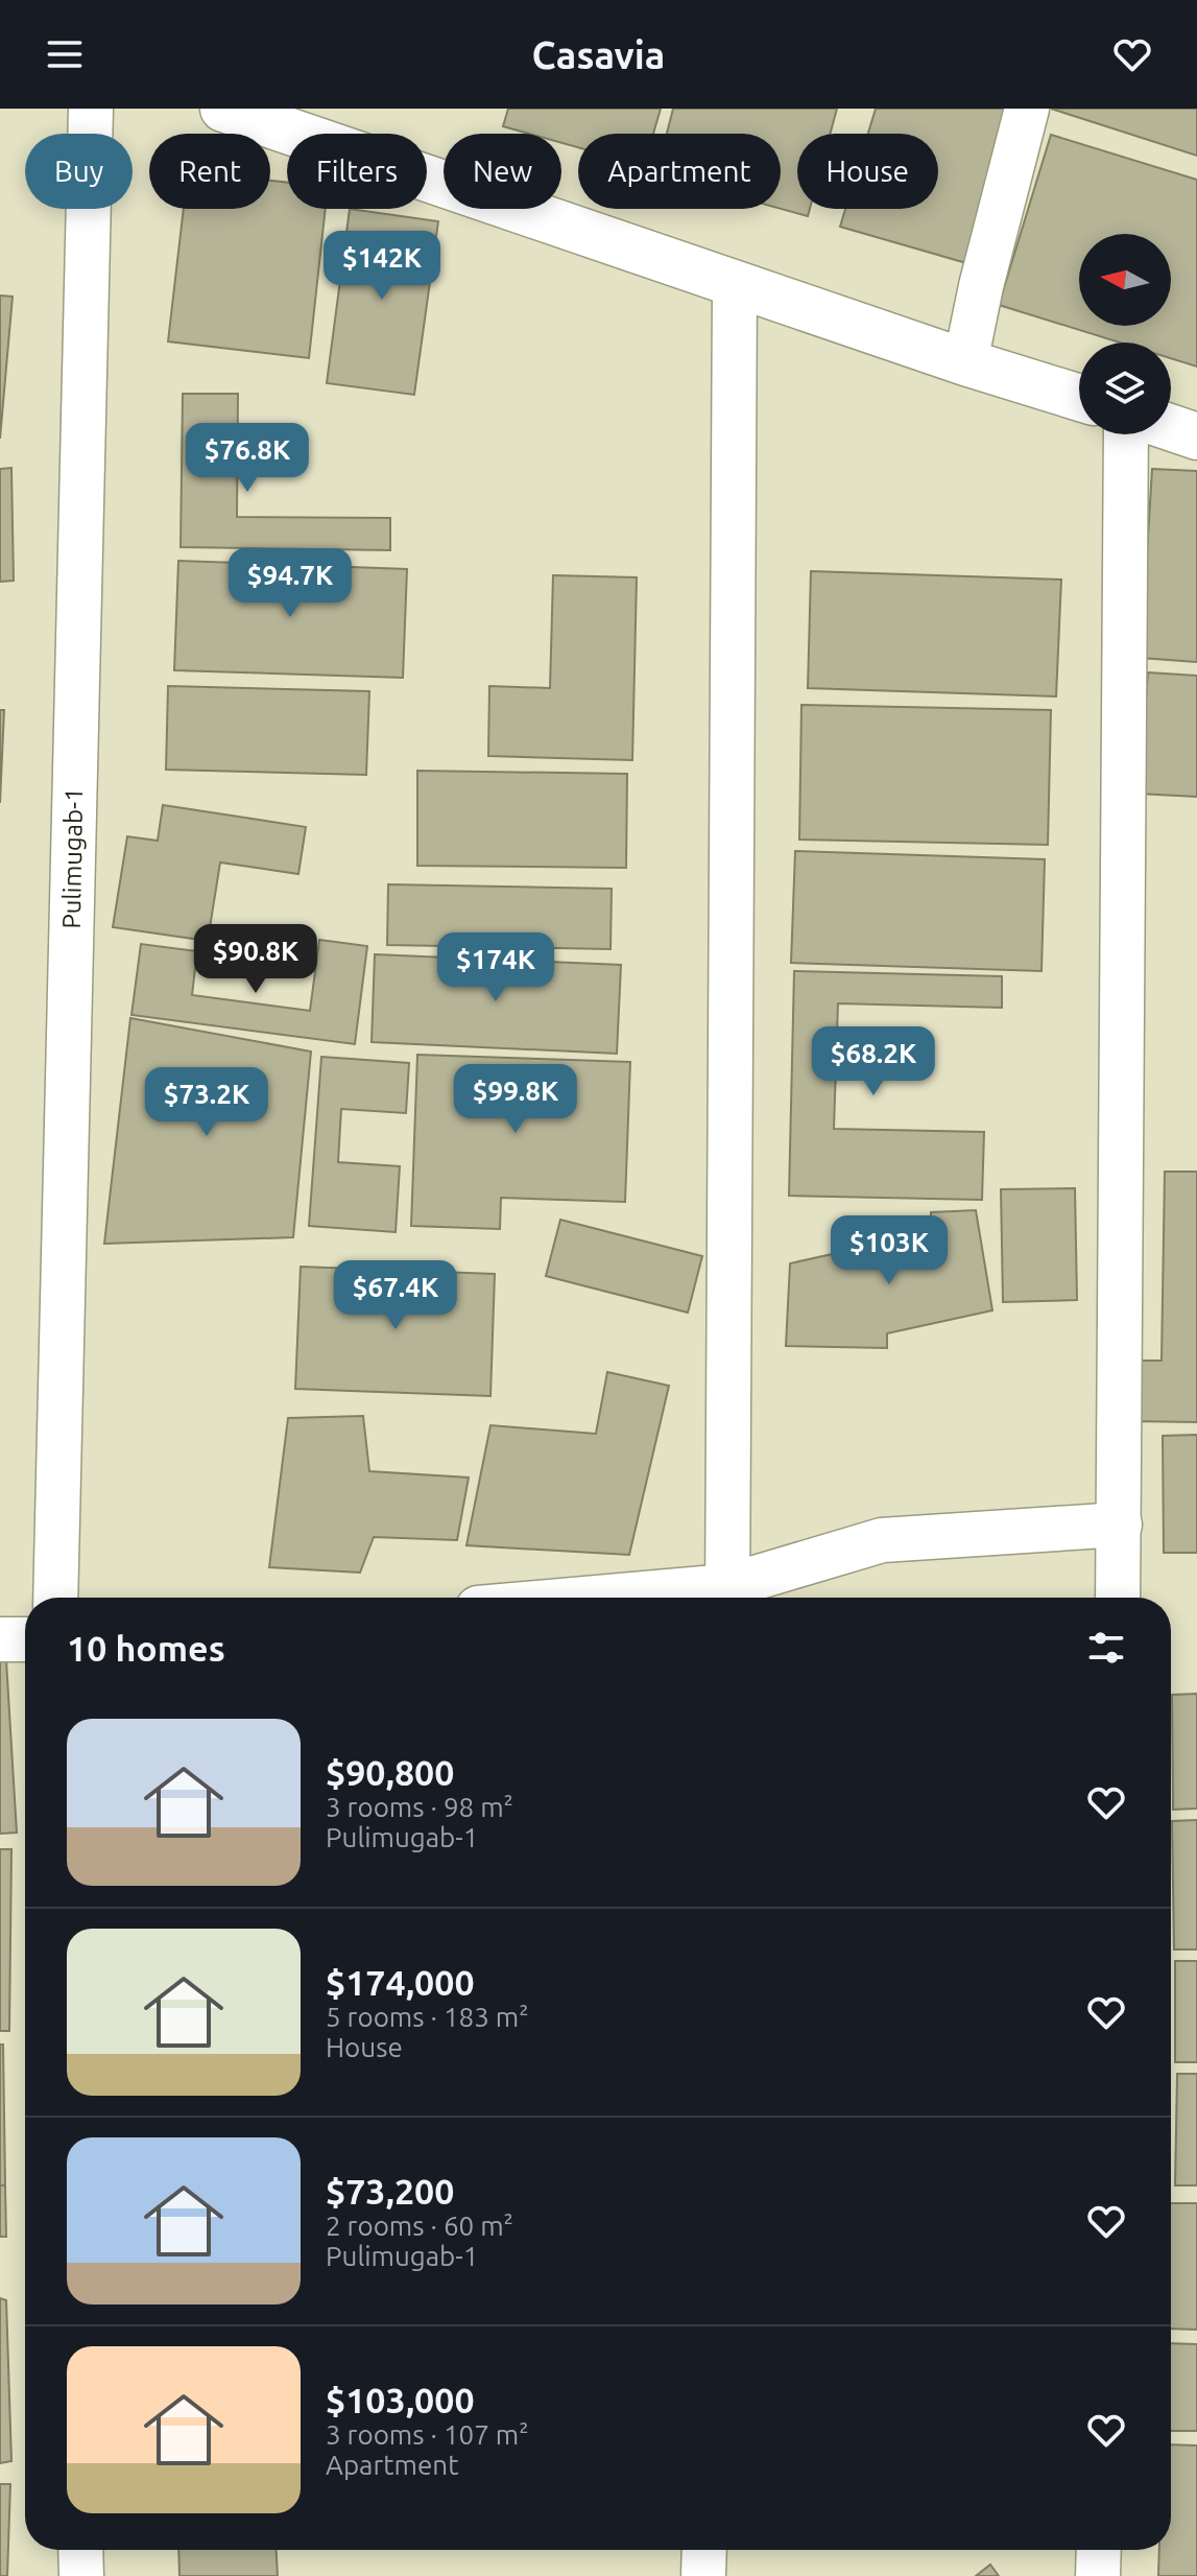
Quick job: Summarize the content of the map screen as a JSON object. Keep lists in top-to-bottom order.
{
  "streets": {
    "street": ["Pulimugab-1"]
  },
  "north": "left",
  "page": {
    "header": "Casavia",
    "chip": [
      "Buy",
      "Rent",
      "Filters",
      "New",
      "Apartment",
      "House"
    ],
    "price": [
      "$142K",
      "$76.8K",
      "$94.7K",
      "$90.8K",
      "$174K",
      "$68.2K",
      "$99.8K",
      "$73.2K",
      "$103K",
      "$67.4K"
    ],
    "heading": "10 homes",
    "list": [
      {
        "name": "$90,800",
        "note": "3 rooms · 98 m² · Pulimugab-1"
      },
      {
        "name": "$174,000",
        "note": "5 rooms · 183 m² · House"
      },
      {
        "name": "$73,200",
        "note": "2 rooms · 60 m² · Pulimugab-1"
      },
      {
        "name": "$103,000",
        "note": "3 rooms · 107 m² · Apartment"
      }
    ]
  }
}
